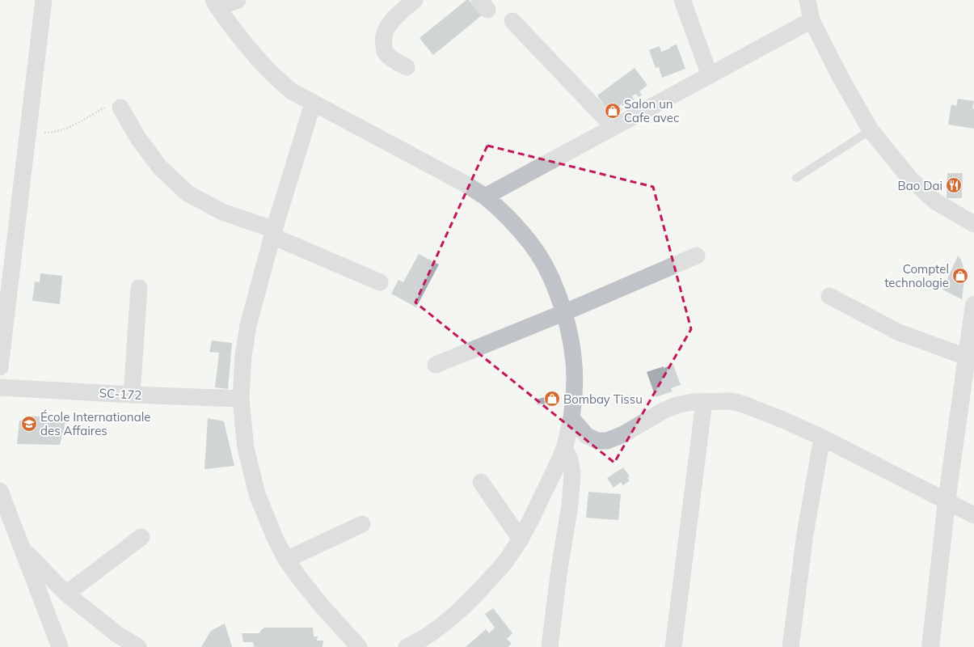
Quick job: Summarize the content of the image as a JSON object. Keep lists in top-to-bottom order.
{
  "streets": {
    "street": ["SC-172"]
  },
  "places": {
    "shop": ["Salon un Cafe avec", "Comptel technologie", "Bombay Tissu"],
    "restaurant": ["Bao Dai"],
    "school or university": ["École Internationale des Affaires"]
  }
}
